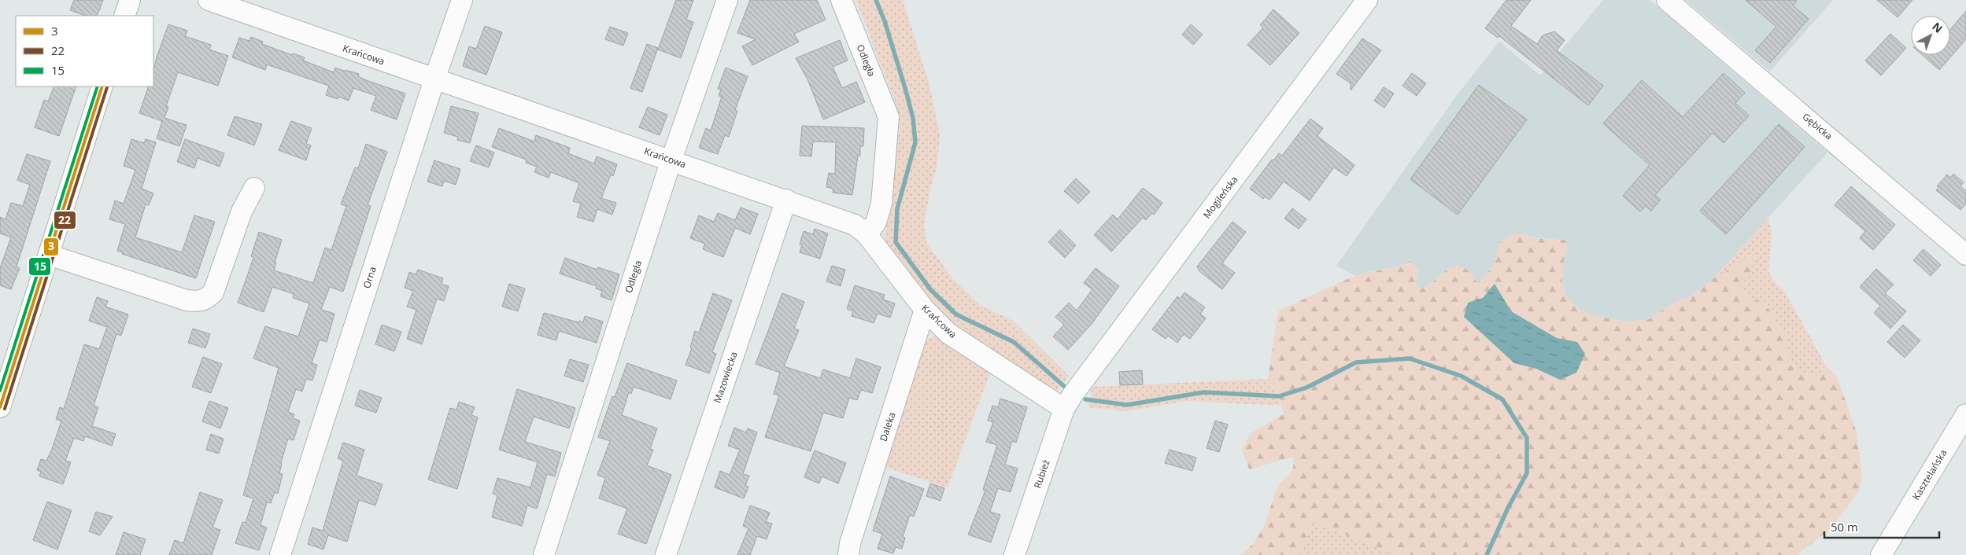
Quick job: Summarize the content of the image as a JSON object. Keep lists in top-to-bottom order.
{
  "streets": {
    "street": [
      "Krańcowa",
      "Odległa",
      "Gębicka",
      "Mogileńska",
      "Orna",
      "Mazowiecka",
      "Daleka",
      "Rubież",
      "Kasztelańska"
    ]
  },
  "crossings": [
    ["Krańcowa", "Odległa"],
    ["Krańcowa", "Mogileńska"],
    ["Krańcowa", "Orna"],
    ["Krańcowa", "Mazowiecka"],
    ["Krańcowa", "Daleka"],
    ["Krańcowa", "Rubież"],
    ["Mogileńska", "Rubież"]
  ],
  "lines": ["transit line 3", "transit line 15", "transit line 22"],
  "legend": ["3", "22", "15"],
  "scale_bar": "50 m",
  "north": "top right"
}
